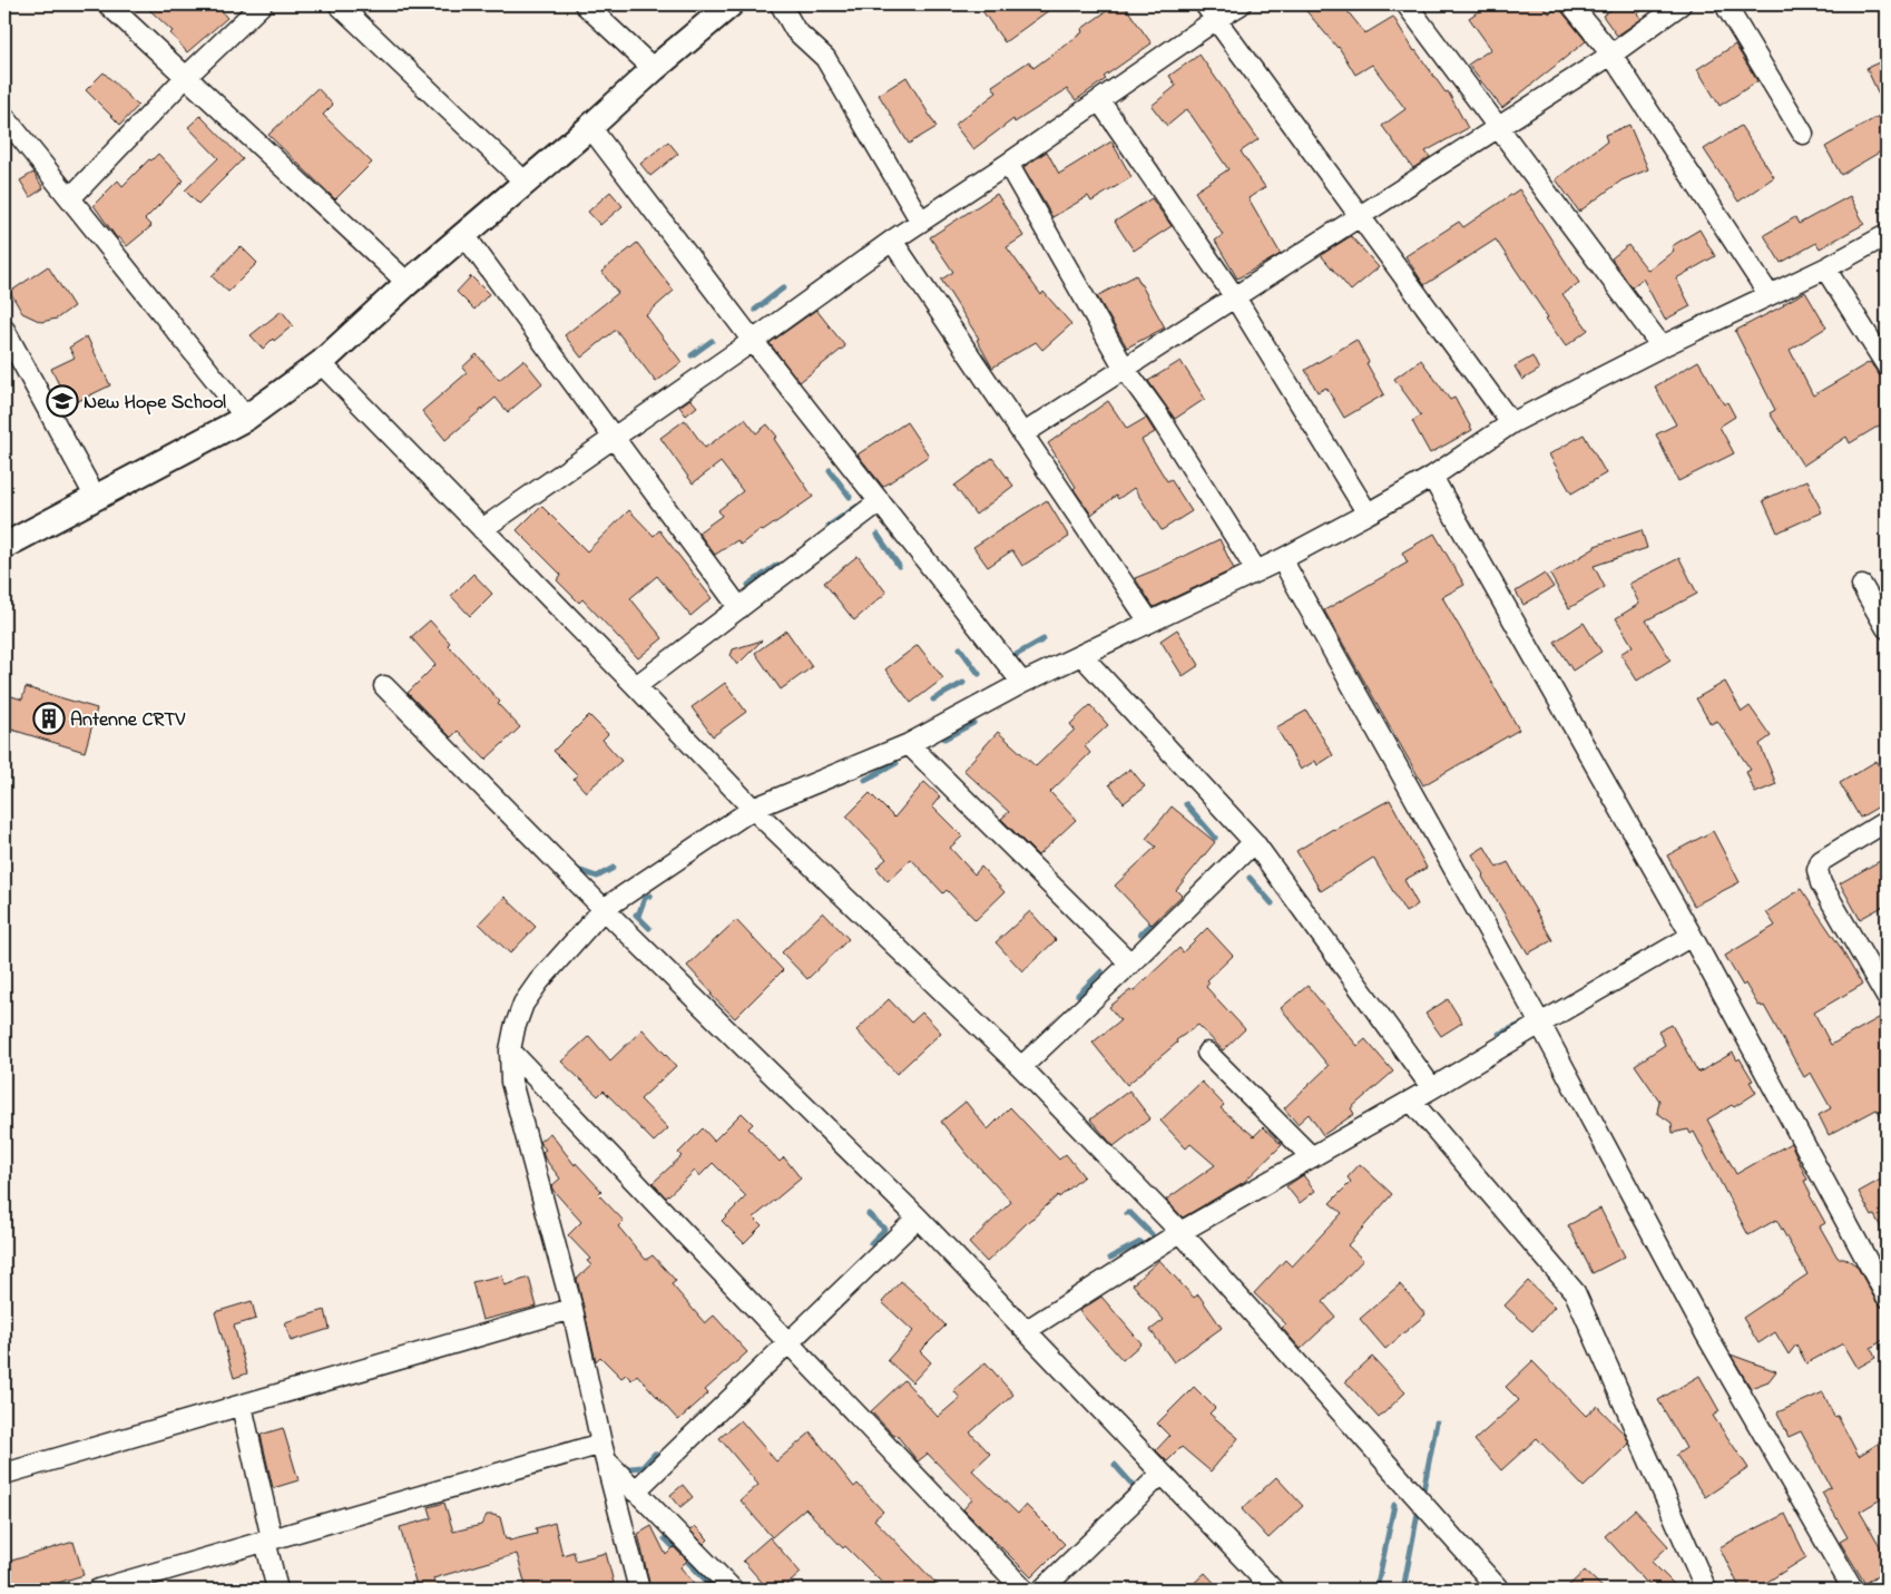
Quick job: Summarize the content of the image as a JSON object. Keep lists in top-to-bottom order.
{
  "places": {
    "school or university": ["New Hope School"],
    "building": ["Antenne CRTV"]
  }
}
